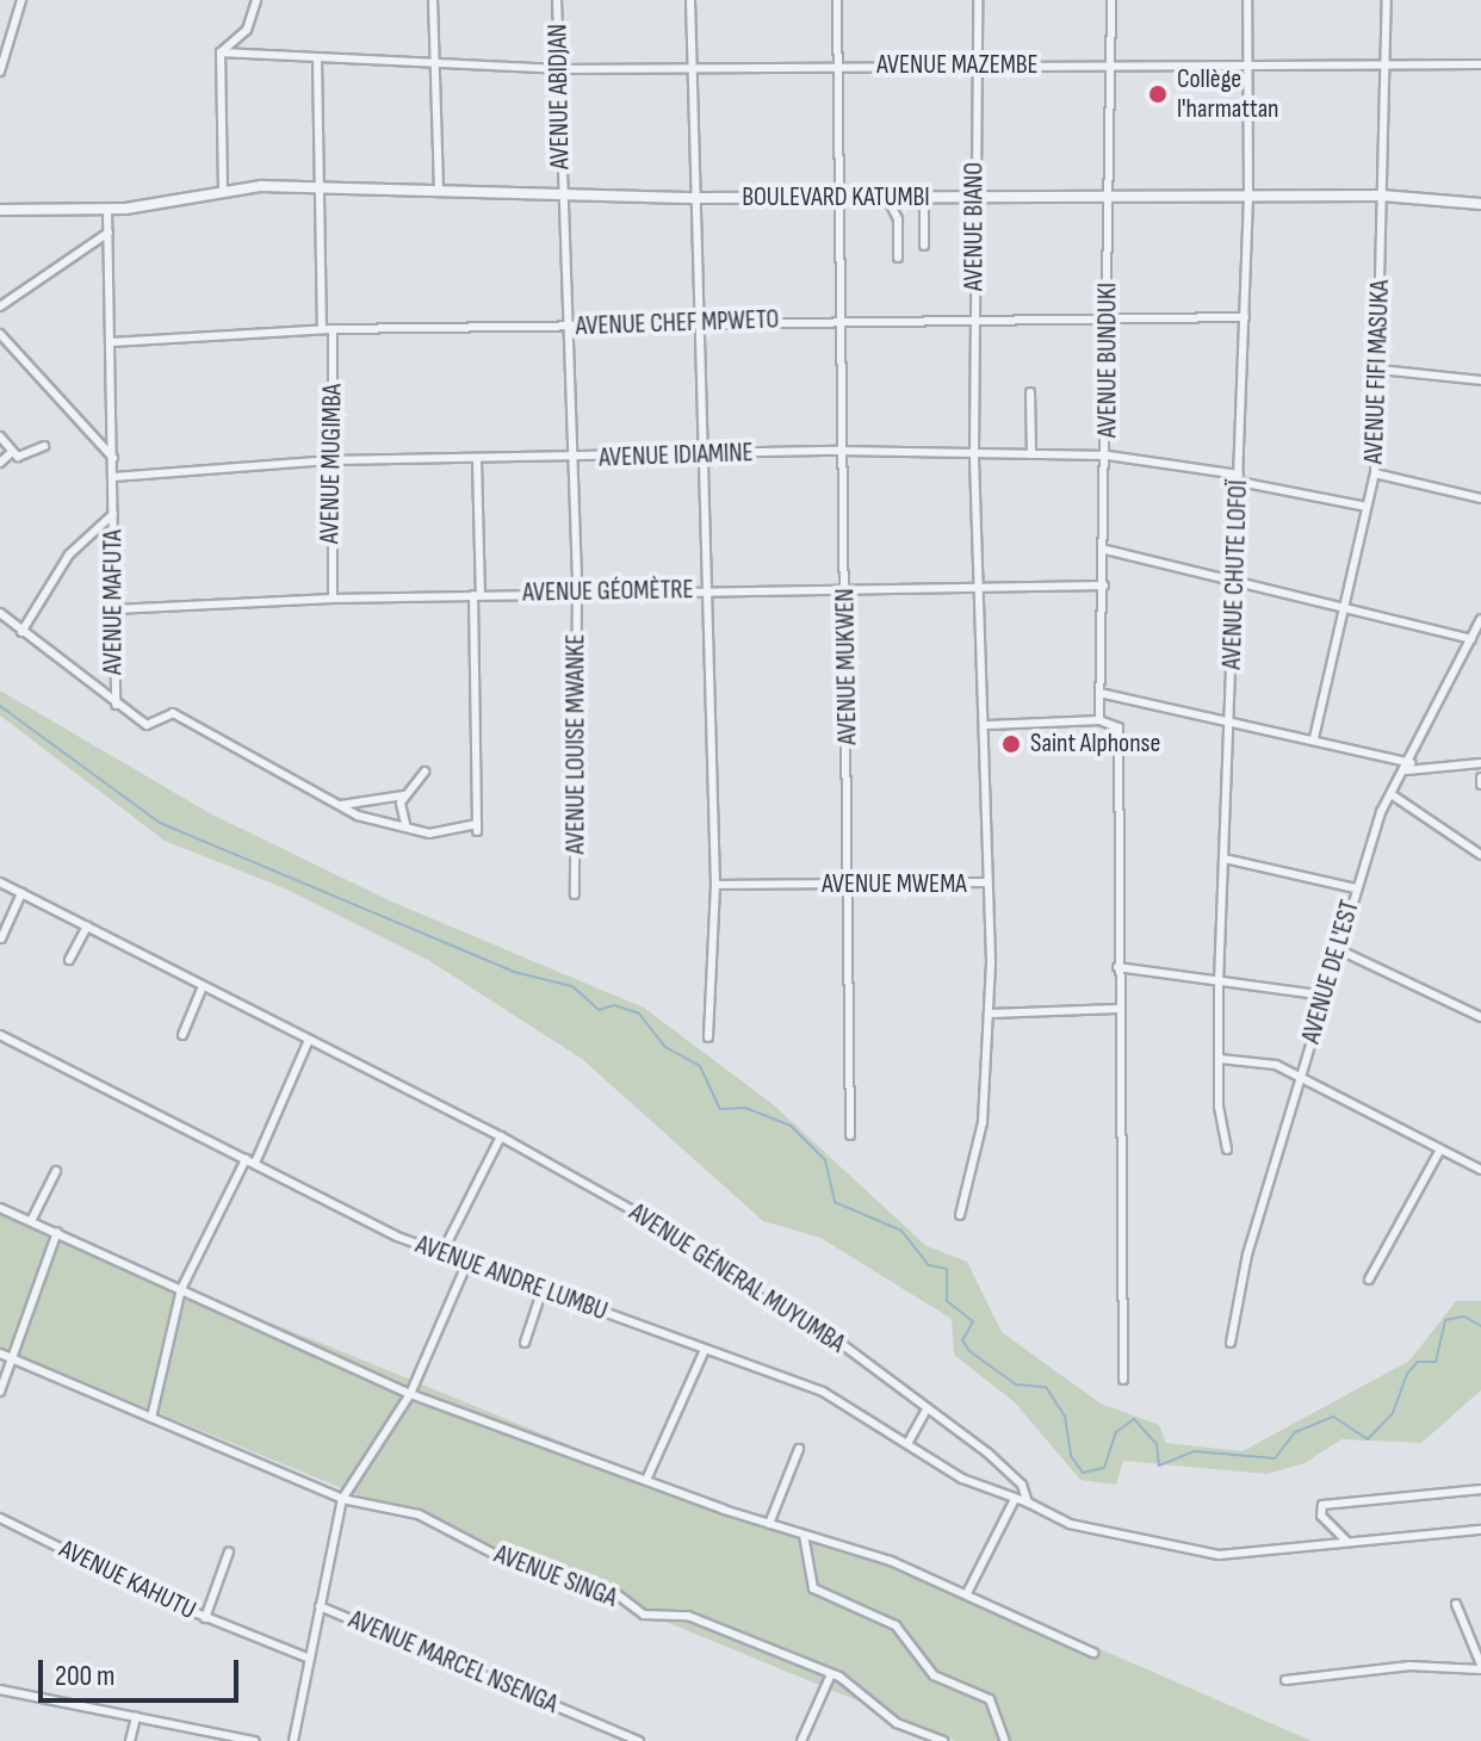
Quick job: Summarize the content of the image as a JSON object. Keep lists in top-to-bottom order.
{
  "streets": {
    "street": [
      "AVENUE MAZEMBE",
      "AVENUE ABIDJAN",
      "BOULEVARD KATUMBI",
      "AVENUE BIANO",
      "AVENUE CHEF MPWETO",
      "AVENUE BUNDUKI",
      "AVENUE FIFI MASUKA",
      "AVENUE IDIAMINE",
      "AVENUE MUGIMBA",
      "AVENUE CHUTE LOFOÏ",
      "AVENUE GÉOMÈTRE",
      "AVENUE MAFUTA",
      "AVENUE MUKWEN",
      "AVENUE LOUISE MWANKE",
      "AVENUE MWEMA",
      "AVENUE DE L'EST",
      "AVENUE ANDRE LUMBU",
      "AVENUE GÉNERAL MUYUMBA",
      "AVENUE SINGA",
      "AVENUE KAHUTU",
      "AVENUE MARCEL NSENGA"
    ]
  },
  "crossings": [
    ["AVENUE MAZEMBE", "AVENUE ABIDJAN"],
    ["AVENUE MAZEMBE", "AVENUE BIANO"],
    ["AVENUE MAZEMBE", "AVENUE BUNDUKI"],
    ["AVENUE MAZEMBE", "AVENUE FIFI MASUKA"],
    ["AVENUE MAZEMBE", "AVENUE CHUTE LOFOÏ"],
    ["AVENUE MAZEMBE", "AVENUE MUKWEN"],
    ["AVENUE ABIDJAN", "BOULEVARD KATUMBI"],
    ["AVENUE ABIDJAN", "AVENUE LOUISE MWANKE"],
    ["BOULEVARD KATUMBI", "AVENUE BIANO"],
    ["BOULEVARD KATUMBI", "AVENUE BUNDUKI"],
    ["BOULEVARD KATUMBI", "AVENUE FIFI MASUKA"],
    ["BOULEVARD KATUMBI", "AVENUE CHUTE LOFOÏ"],
    ["BOULEVARD KATUMBI", "AVENUE MAFUTA"],
    ["BOULEVARD KATUMBI", "AVENUE MUKWEN"],
    ["BOULEVARD KATUMBI", "AVENUE LOUISE MWANKE"],
    ["AVENUE BIANO", "AVENUE CHEF MPWETO"],
    ["AVENUE BIANO", "AVENUE IDIAMINE"],
    ["AVENUE BIANO", "AVENUE GÉOMÈTRE"],
    ["AVENUE BIANO", "AVENUE MWEMA"],
    ["AVENUE CHEF MPWETO", "AVENUE BUNDUKI"],
    ["AVENUE CHEF MPWETO", "AVENUE MUGIMBA"],
    ["AVENUE CHEF MPWETO", "AVENUE CHUTE LOFOÏ"],
    ["AVENUE CHEF MPWETO", "AVENUE MAFUTA"],
    ["AVENUE CHEF MPWETO", "AVENUE MUKWEN"],
    ["AVENUE CHEF MPWETO", "AVENUE LOUISE MWANKE"],
    ["AVENUE BUNDUKI", "AVENUE IDIAMINE"],
    ["AVENUE BUNDUKI", "AVENUE GÉOMÈTRE"],
    ["AVENUE FIFI MASUKA", "AVENUE IDIAMINE"],
    ["AVENUE IDIAMINE", "AVENUE MUGIMBA"],
    ["AVENUE IDIAMINE", "AVENUE CHUTE LOFOÏ"],
    ["AVENUE IDIAMINE", "AVENUE MAFUTA"],
    ["AVENUE IDIAMINE", "AVENUE MUKWEN"],
    ["AVENUE IDIAMINE", "AVENUE LOUISE MWANKE"],
    ["AVENUE MUGIMBA", "AVENUE GÉOMÈTRE"],
    ["AVENUE GÉOMÈTRE", "AVENUE MAFUTA"],
    ["AVENUE GÉOMÈTRE", "AVENUE MUKWEN"],
    ["AVENUE GÉOMÈTRE", "AVENUE LOUISE MWANKE"],
    ["AVENUE GÉOMÈTRE", "AVENUE MWEMA"],
    ["AVENUE MUKWEN", "AVENUE MWEMA"],
    ["AVENUE ANDRE LUMBU", "AVENUE GÉNERAL MUYUMBA"]
  ],
  "places": ["Collège l'harmattan", "Saint Alphonse"],
  "scale_bar": "200 m"
}
